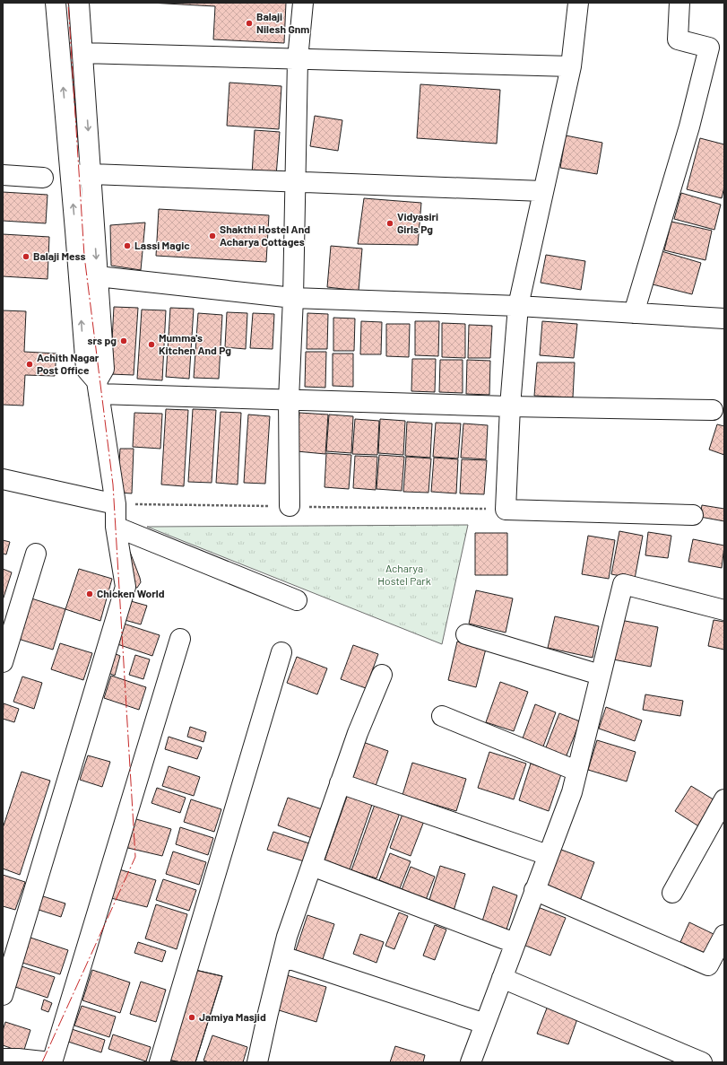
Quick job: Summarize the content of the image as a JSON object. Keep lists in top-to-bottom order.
{
  "parks": ["Acharya Hostel Park"],
  "places": [
    "Balaji Nilesh Gnm",
    "Vidyasiri Girls Pg",
    "Shakthi Hostel And Acharya Cottages",
    "Lassi Magic",
    "Balaji Mess",
    "srs pg",
    "Mumma's Kitchen And Pg",
    "Achith Nagar Post Office",
    "Chicken World",
    "Jamiya Masjid"
  ]
}
